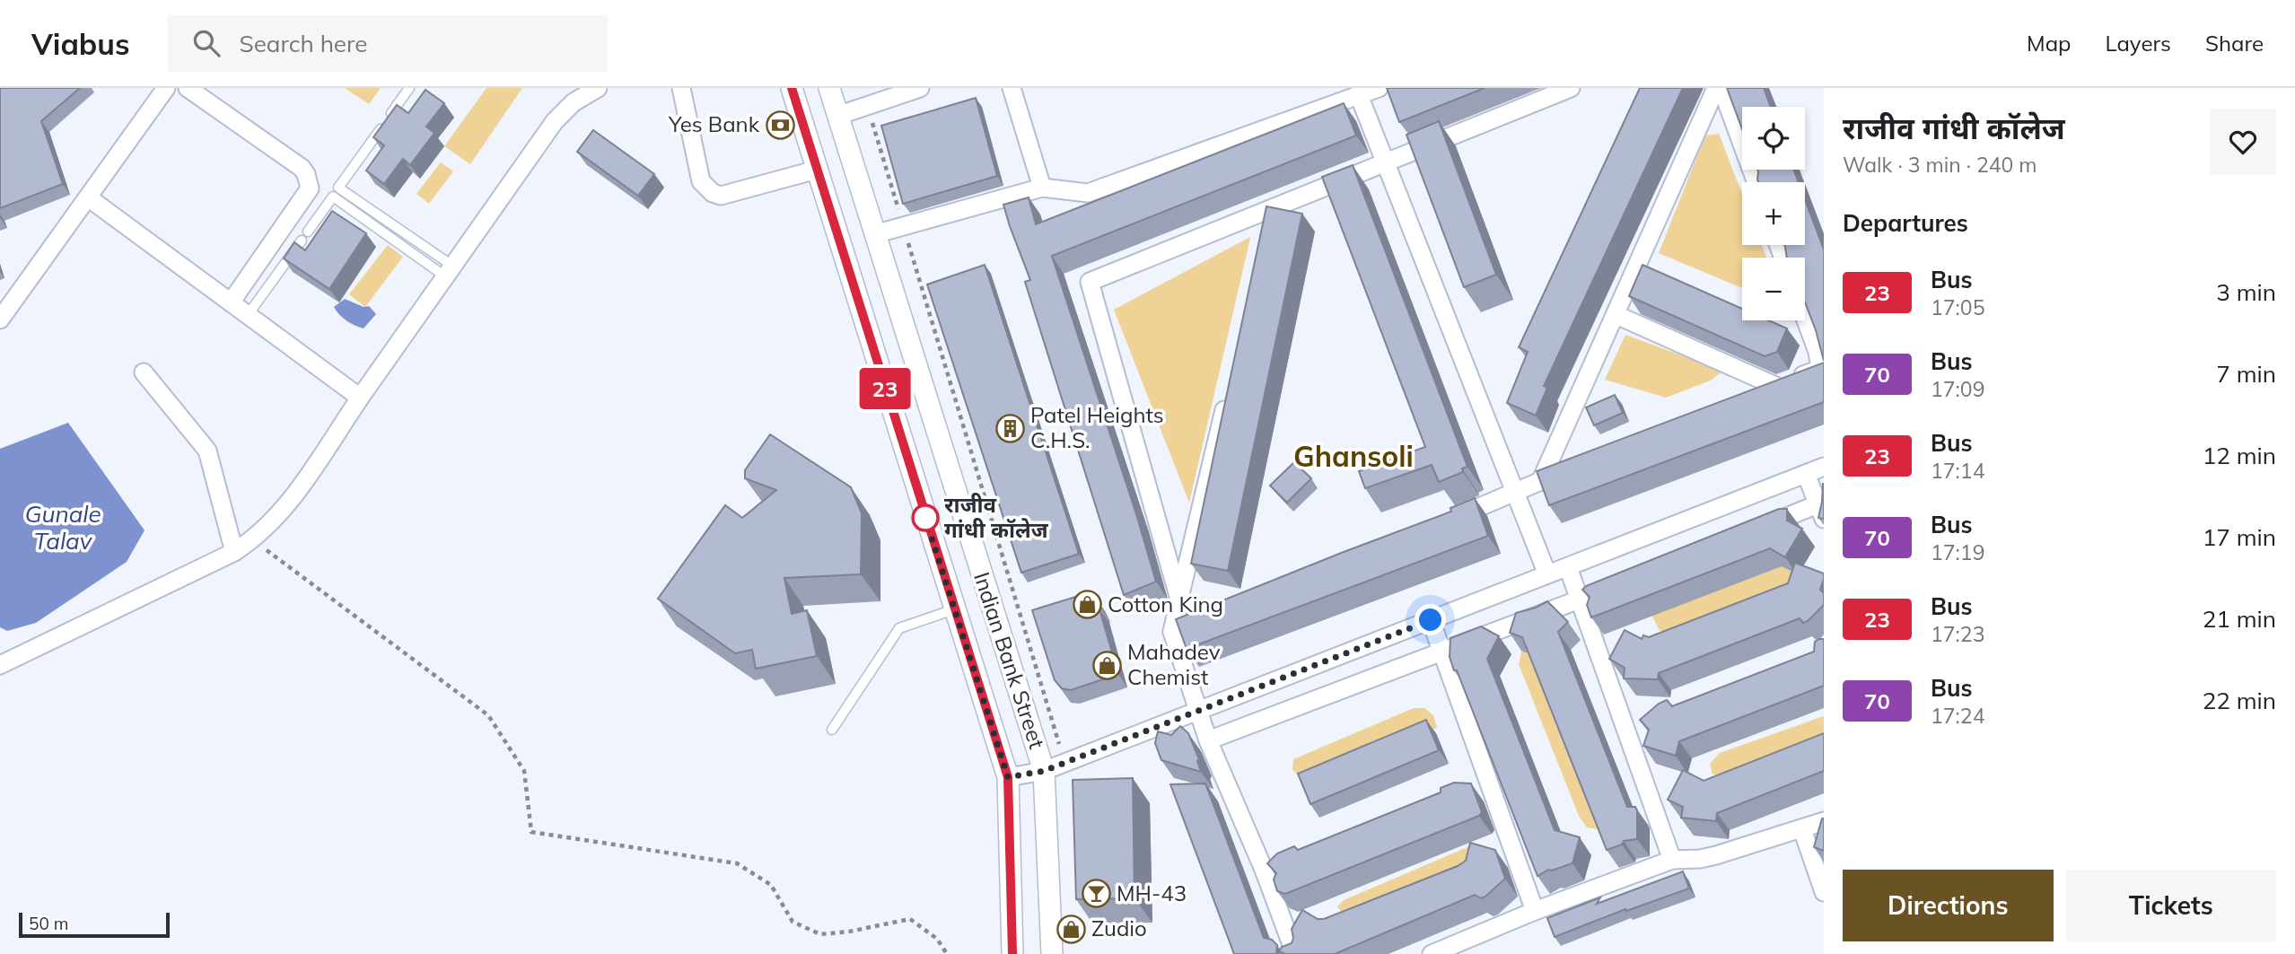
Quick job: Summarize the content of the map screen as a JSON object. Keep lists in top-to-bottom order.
{
  "streets": {
    "street": ["Indian Bank Street"]
  },
  "districts": ["Ghansoli"],
  "water": ["Gunale Talav"],
  "places": {
    "bank": ["Yes Bank"],
    "building": ["Patel Heights C.H.S."],
    "other": ["राजीव गांधी कॉलेज"],
    "shop": ["Cotton King", "Mahadev Chemist", "Zudio"],
    "bar": ["MH-43"]
  },
  "lines": ["bus line 23"],
  "scale_bar": "50 m",
  "page": {
    "header": "Viabus",
    "search": "Search here",
    "nav": ["Map", "Layers", "Share"],
    "on_map": "23",
    "heading": [
      ["राजीव गांधी कॉलेज", "Walk · 3 min · 240 m"],
      "Departures"
    ],
    "map_buttons": ["+", "−"],
    "list": [
      {
        "mark": "23",
        "name": "Bus",
        "note": "17:05",
        "value": "3 min"
      },
      {
        "mark": "70",
        "name": "Bus",
        "note": "17:09",
        "value": "7 min"
      },
      {
        "mark": "23",
        "name": "Bus",
        "note": "17:14",
        "value": "12 min"
      },
      {
        "mark": "70",
        "name": "Bus",
        "note": "17:19",
        "value": "17 min"
      },
      {
        "mark": "23",
        "name": "Bus",
        "note": "17:23",
        "value": "21 min"
      },
      {
        "mark": "70",
        "name": "Bus",
        "note": "17:24",
        "value": "22 min"
      }
    ],
    "buttons": ["Directions", "Tickets"],
    "scale": "50 m"
  }
}
